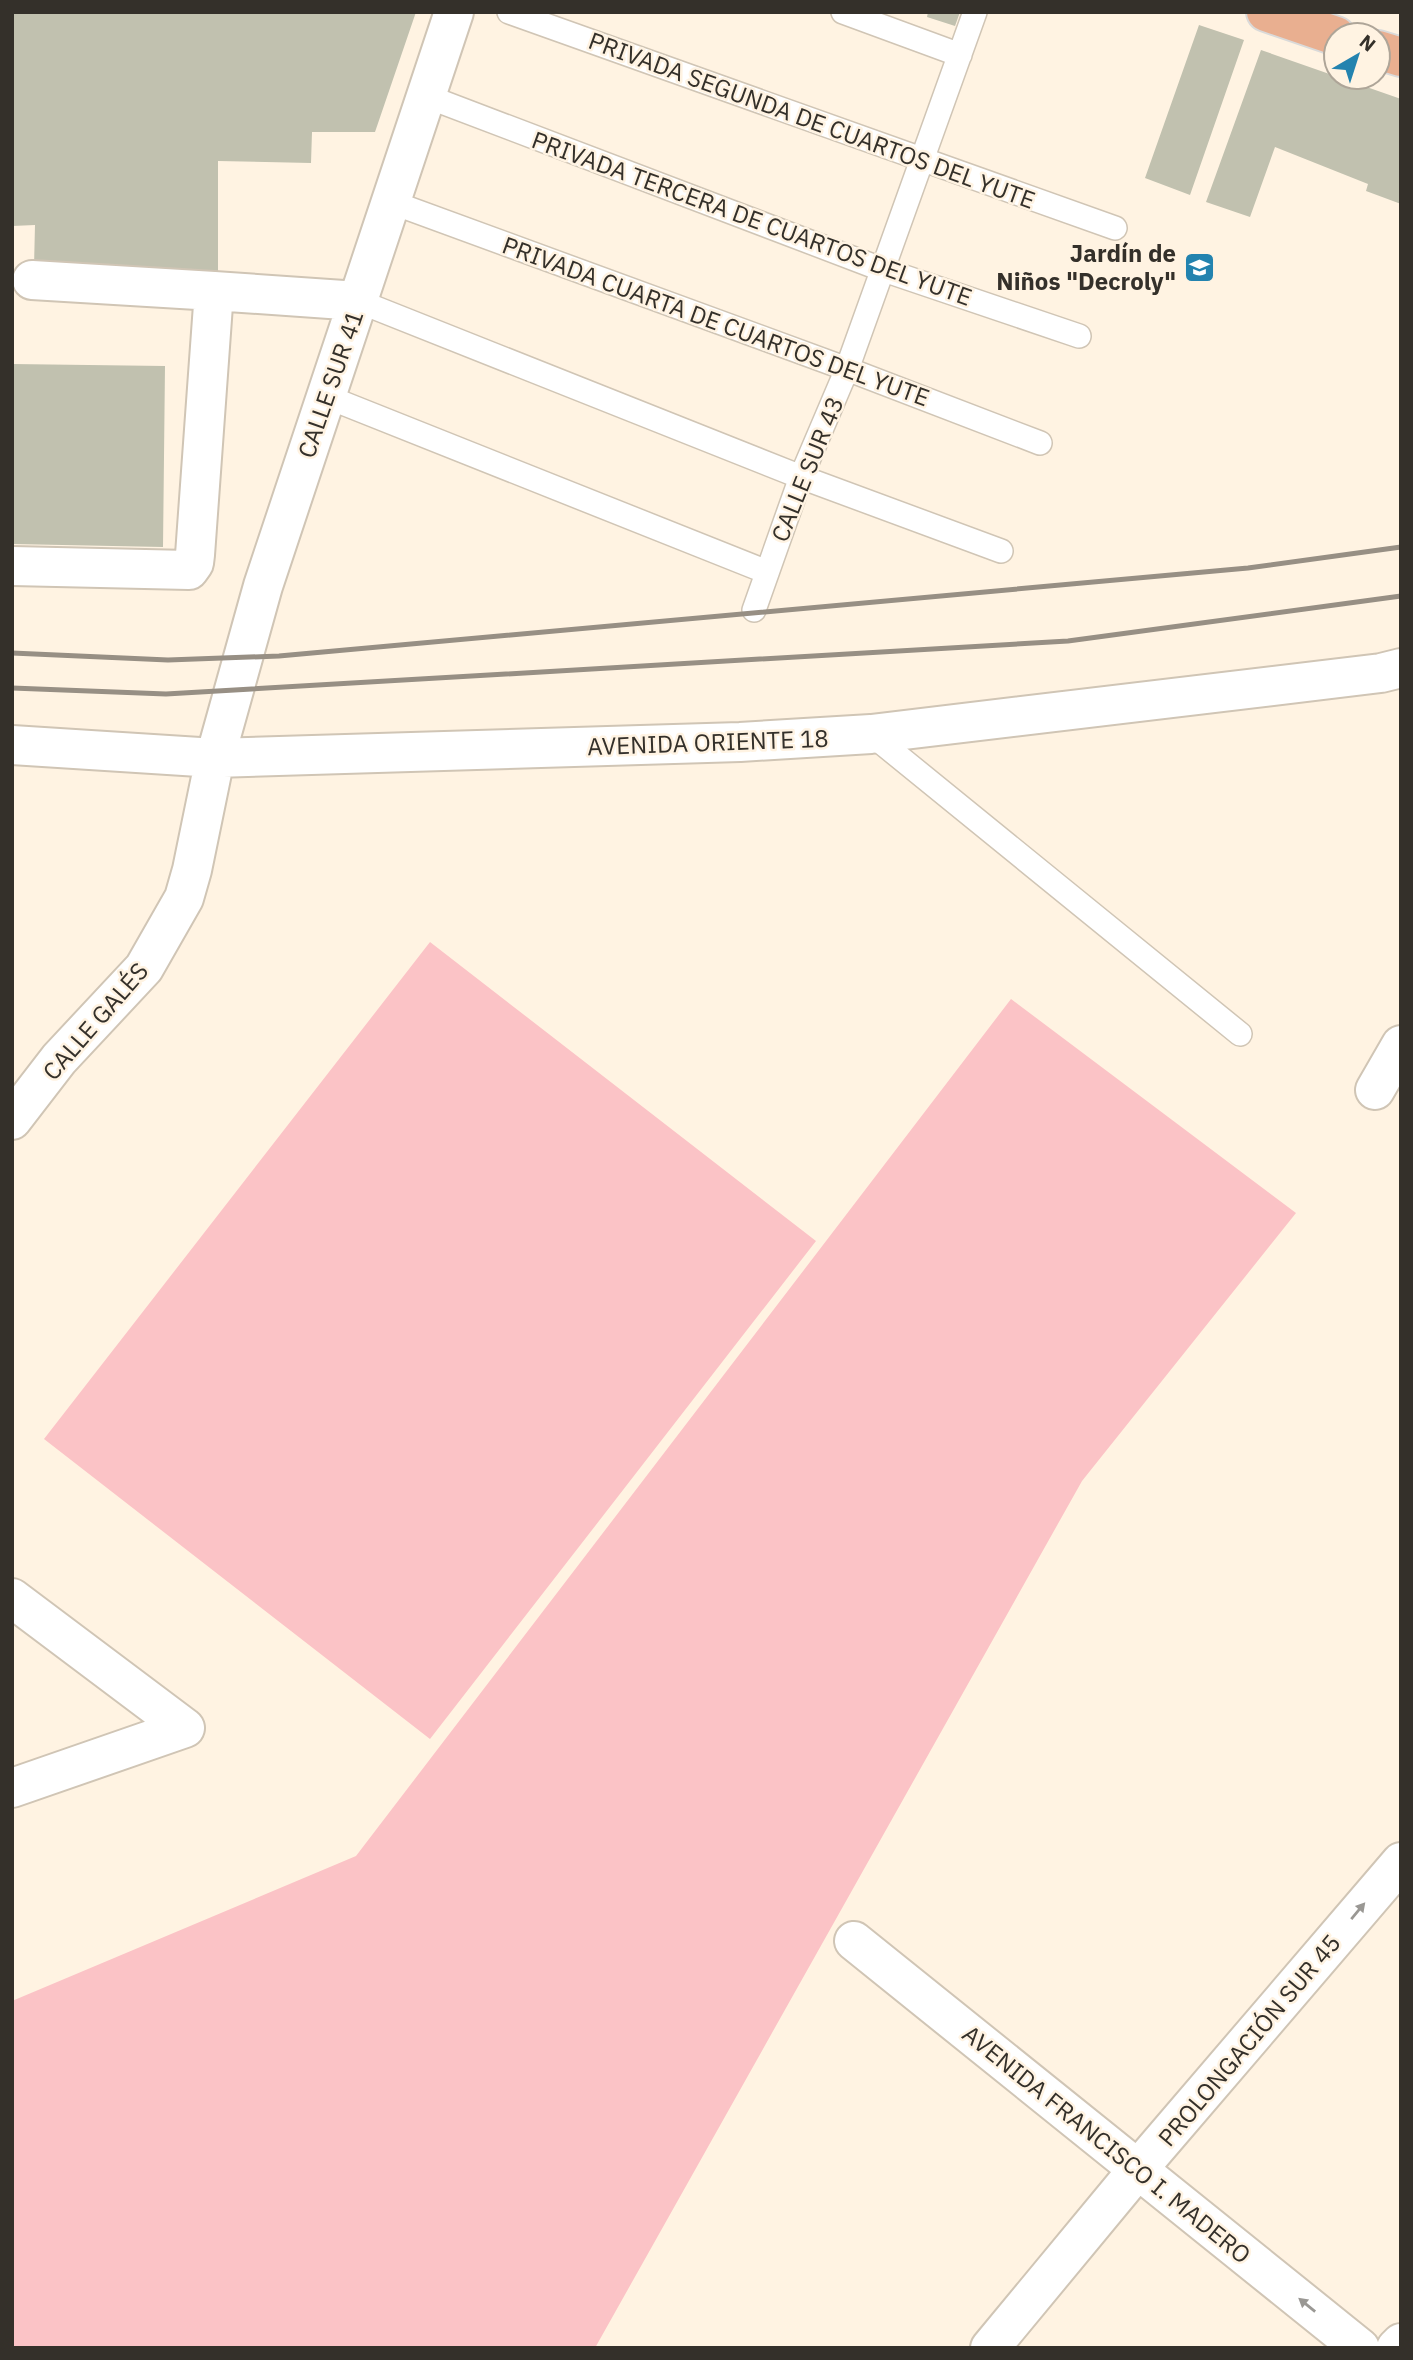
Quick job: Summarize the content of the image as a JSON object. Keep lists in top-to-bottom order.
{
  "streets": {
    "street": [
      "CALLE SUR 41",
      "AVENIDA ORIENTE 18",
      "CALLE GALÉS",
      "PROLONGACIÓN SUR 45",
      "AVENIDA FRANCISCO I. MADERO"
    ],
    "lane": [
      "PRIVADA SEGUNDA DE CUARTOS DEL YUTE",
      "PRIVADA TERCERA DE CUARTOS DEL YUTE",
      "PRIVADA CUARTA DE CUARTOS DEL YUTE",
      "CALLE SUR 43"
    ]
  },
  "crossings": [
    ["PRIVADA SEGUNDA DE CUARTOS DEL YUTE", "CALLE SUR 43"],
    ["PRIVADA TERCERA DE CUARTOS DEL YUTE", "CALLE SUR 41"],
    ["PRIVADA TERCERA DE CUARTOS DEL YUTE", "CALLE SUR 43"],
    ["PRIVADA CUARTA DE CUARTOS DEL YUTE", "CALLE SUR 41"],
    ["PRIVADA CUARTA DE CUARTOS DEL YUTE", "CALLE SUR 43"],
    ["CALLE SUR 41", "AVENIDA ORIENTE 18"],
    ["CALLE SUR 41", "CALLE GALÉS"],
    ["AVENIDA ORIENTE 18", "CALLE GALÉS"],
    ["PROLONGACIÓN SUR 45", "AVENIDA FRANCISCO I. MADERO"]
  ],
  "one_way": ["PROLONGACIÓN SUR 45", "AVENIDA FRANCISCO I. MADERO"],
  "places": {
    "school or university": ["Jardín de Niños \"Decroly\""]
  },
  "north": "top right"
}
